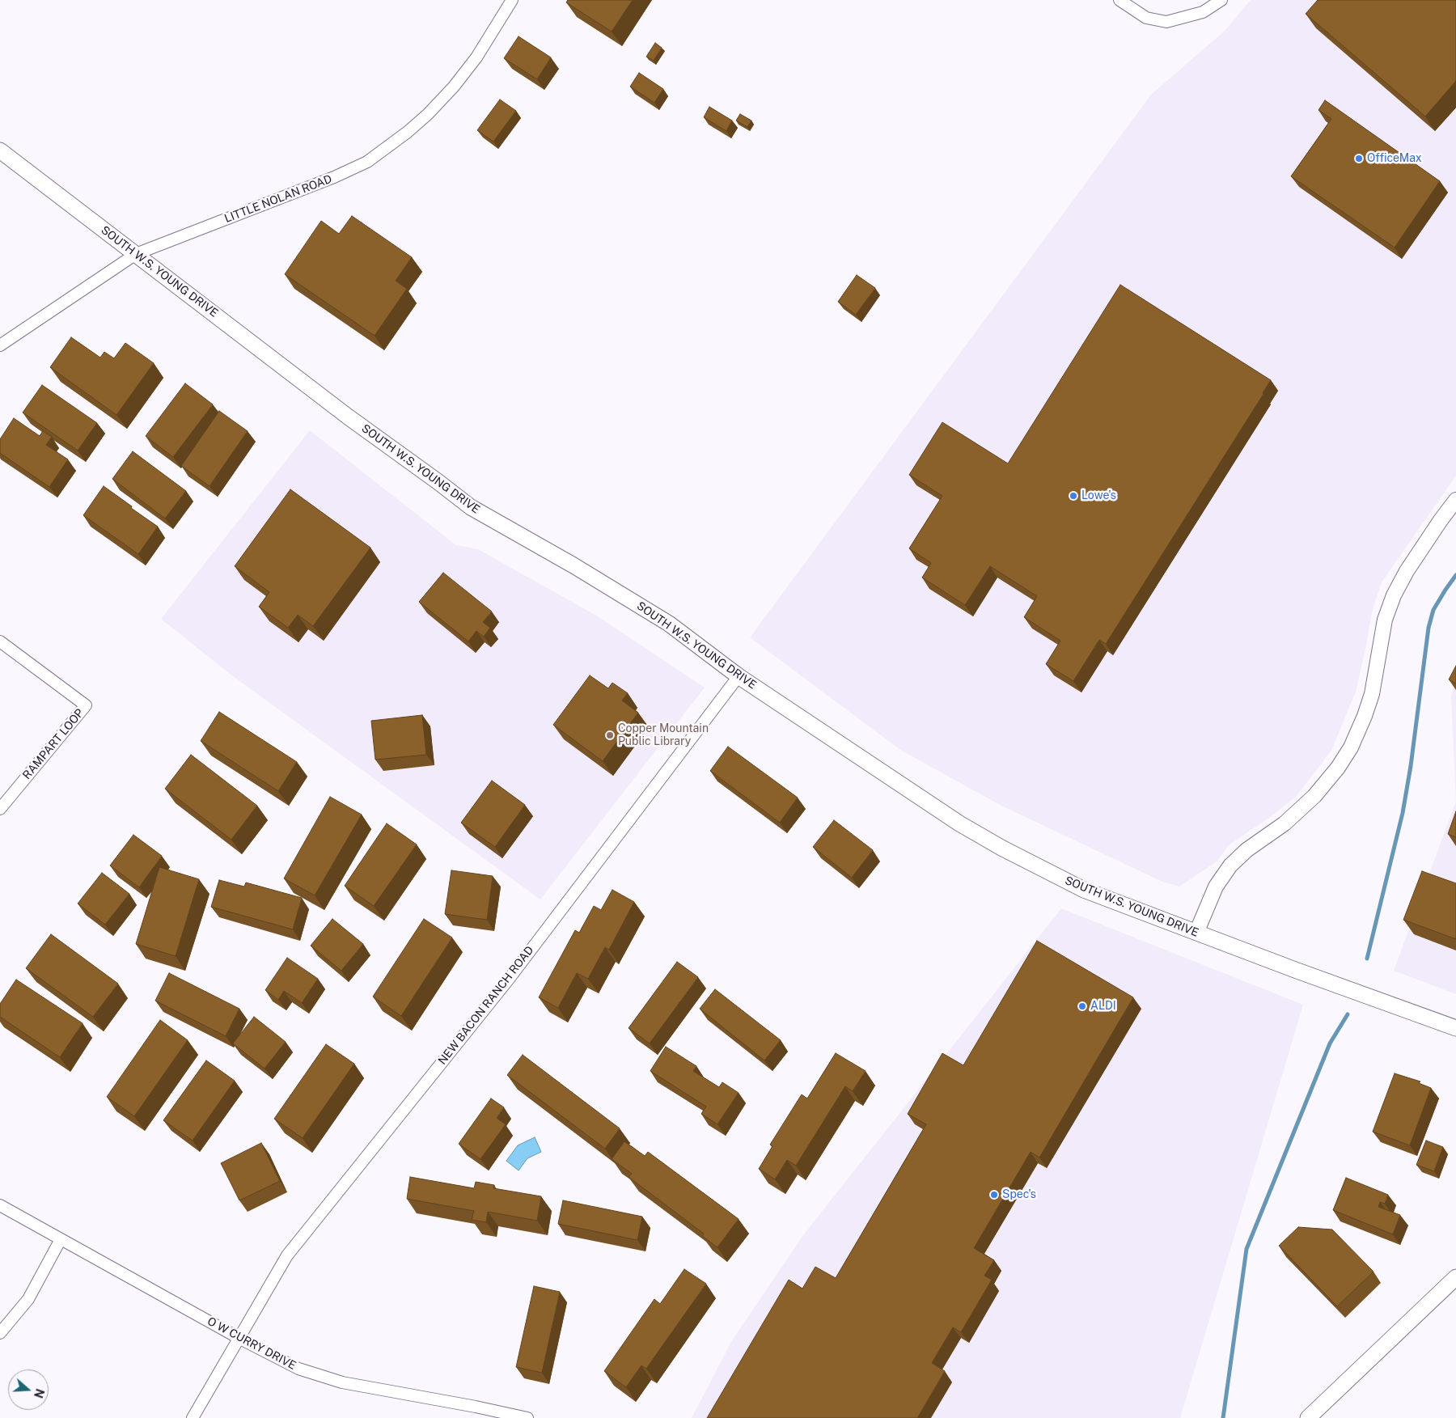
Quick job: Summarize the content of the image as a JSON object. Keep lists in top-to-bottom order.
{
  "streets": {
    "main road": ["SOUTH W.S. YOUNG DRIVE"],
    "street": [
      "LITTLE NOLAN ROAD",
      "RAMPART LOOP",
      "NEW BACON RANCH ROAD",
      "O W CURRY DRIVE"
    ]
  },
  "crossings": [
    ["LITTLE NOLAN ROAD", "SOUTH W.S. YOUNG DRIVE"],
    ["SOUTH W.S. YOUNG DRIVE", "NEW BACON RANCH ROAD"],
    ["NEW BACON RANCH ROAD", "O W CURRY DRIVE"]
  ],
  "places": [
    "OfficeMax",
    "Lowe's",
    "Copper Mountain Public Library",
    "ALDI",
    "Spec's"
  ],
  "north": "right"
}
